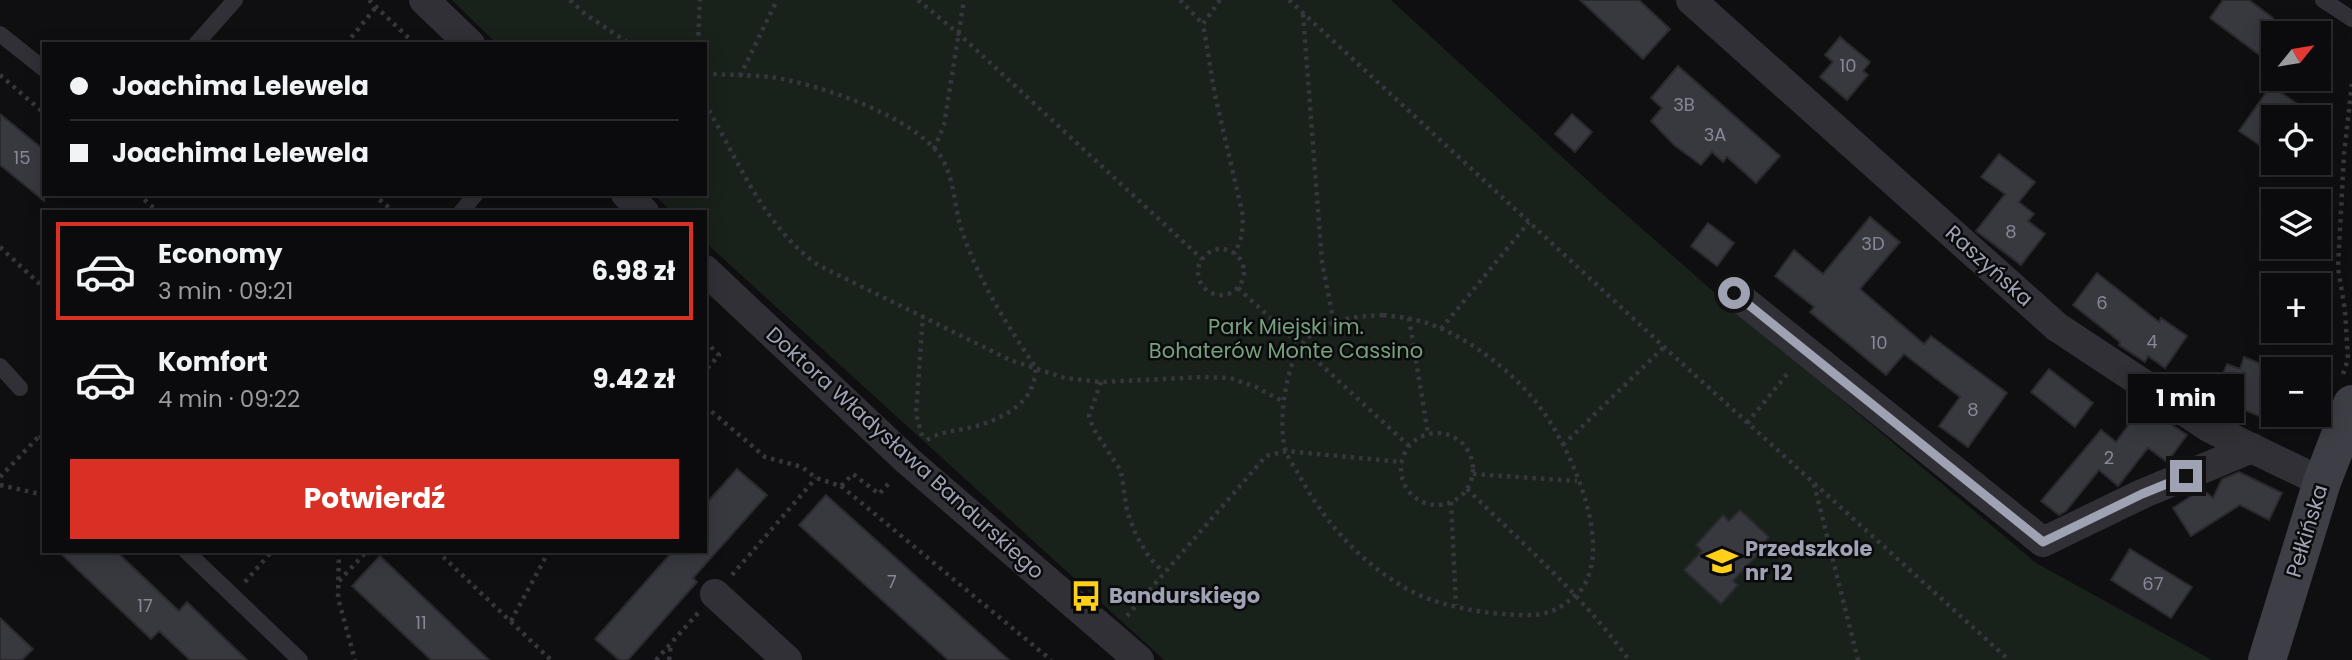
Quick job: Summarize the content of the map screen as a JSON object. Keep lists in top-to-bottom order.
{
  "streets": {
    "street": ["Raszyńska", "Doktora Władysława Bandurskiego", "Pełkińska"]
  },
  "crossings": [
    ["Raszyńska", "Pełkińska"]
  ],
  "parks": ["Park Miejski im. Bohaterów Monte Cassino"],
  "places": {
    "school or university": ["Przedszkole nr 12"],
    "bus stop": ["Bandurskiego"]
  },
  "house_numbers": [
    "10",
    "3B",
    "3A",
    "15",
    "8",
    "3D",
    "6",
    "4",
    "10",
    "8",
    "2",
    "7",
    "67",
    "17",
    "11"
  ],
  "north": "top right",
  "page": {
    "map_buttons": ["+", "−"],
    "banner": ["Joachima Lelewela", "Joachima Lelewela"],
    "list": [
      {
        "name": "Economy",
        "note": "3 min · 09:21",
        "value": "6.98 zł"
      },
      {
        "name": "Komfort",
        "note": "4 min · 09:22",
        "value": "9.42 zł"
      }
    ],
    "bubble": "1 min",
    "buttons": "Potwierdź"
  }
}
